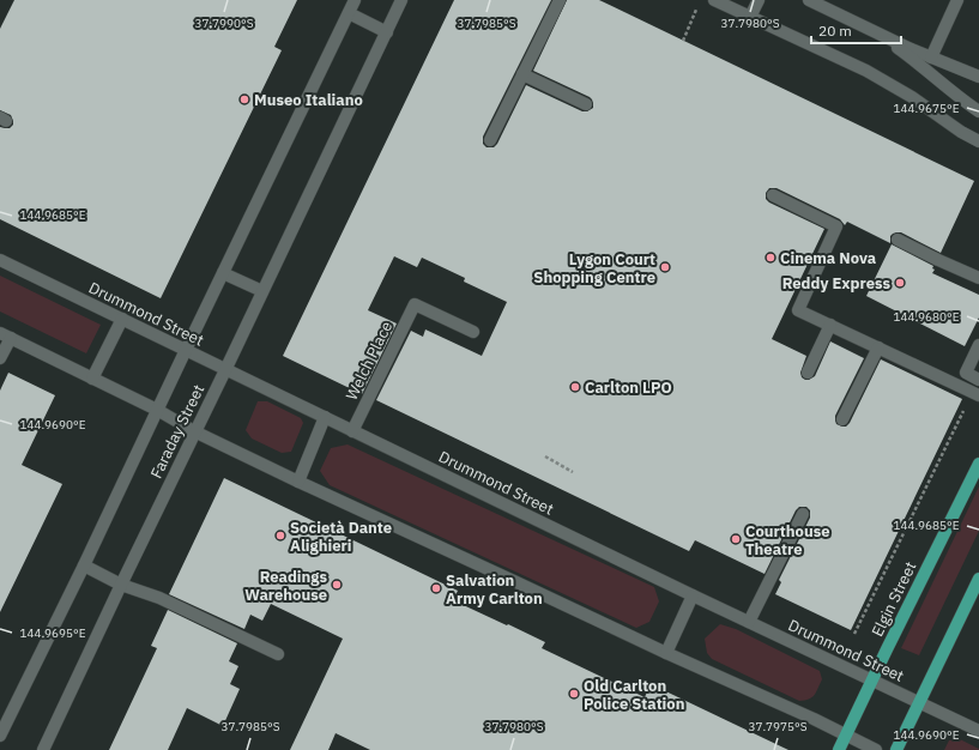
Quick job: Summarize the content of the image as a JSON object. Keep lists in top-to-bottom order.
{
  "streets": {
    "main road": ["Elgin Street"],
    "street": ["Drummond Street", "Welch Place", "Faraday Street"]
  },
  "crossings": [
    ["Drummond Street", "Welch Place"],
    ["Drummond Street", "Faraday Street"],
    ["Drummond Street", "Elgin Street"]
  ],
  "places": [
    "Museo Italiano",
    "Cinema Nova",
    "Lygon Court Shopping Centre",
    "Reddy Express",
    "Carlton LPO",
    "Società Dante Alighieri",
    "Courthouse Theatre",
    "Readings Warehouse",
    "Salvation Army Carlton",
    "Old Carlton Police Station"
  ],
  "scale_bar": "20 m",
  "coordinates": [
    "37.7990°S",
    "37.7985°S",
    "37.7980°S",
    "144.9675°E",
    "144.9685°E",
    "144.9680°E",
    "144.9690°E",
    "144.9695°E",
    "37.7975°S"
  ]
}
